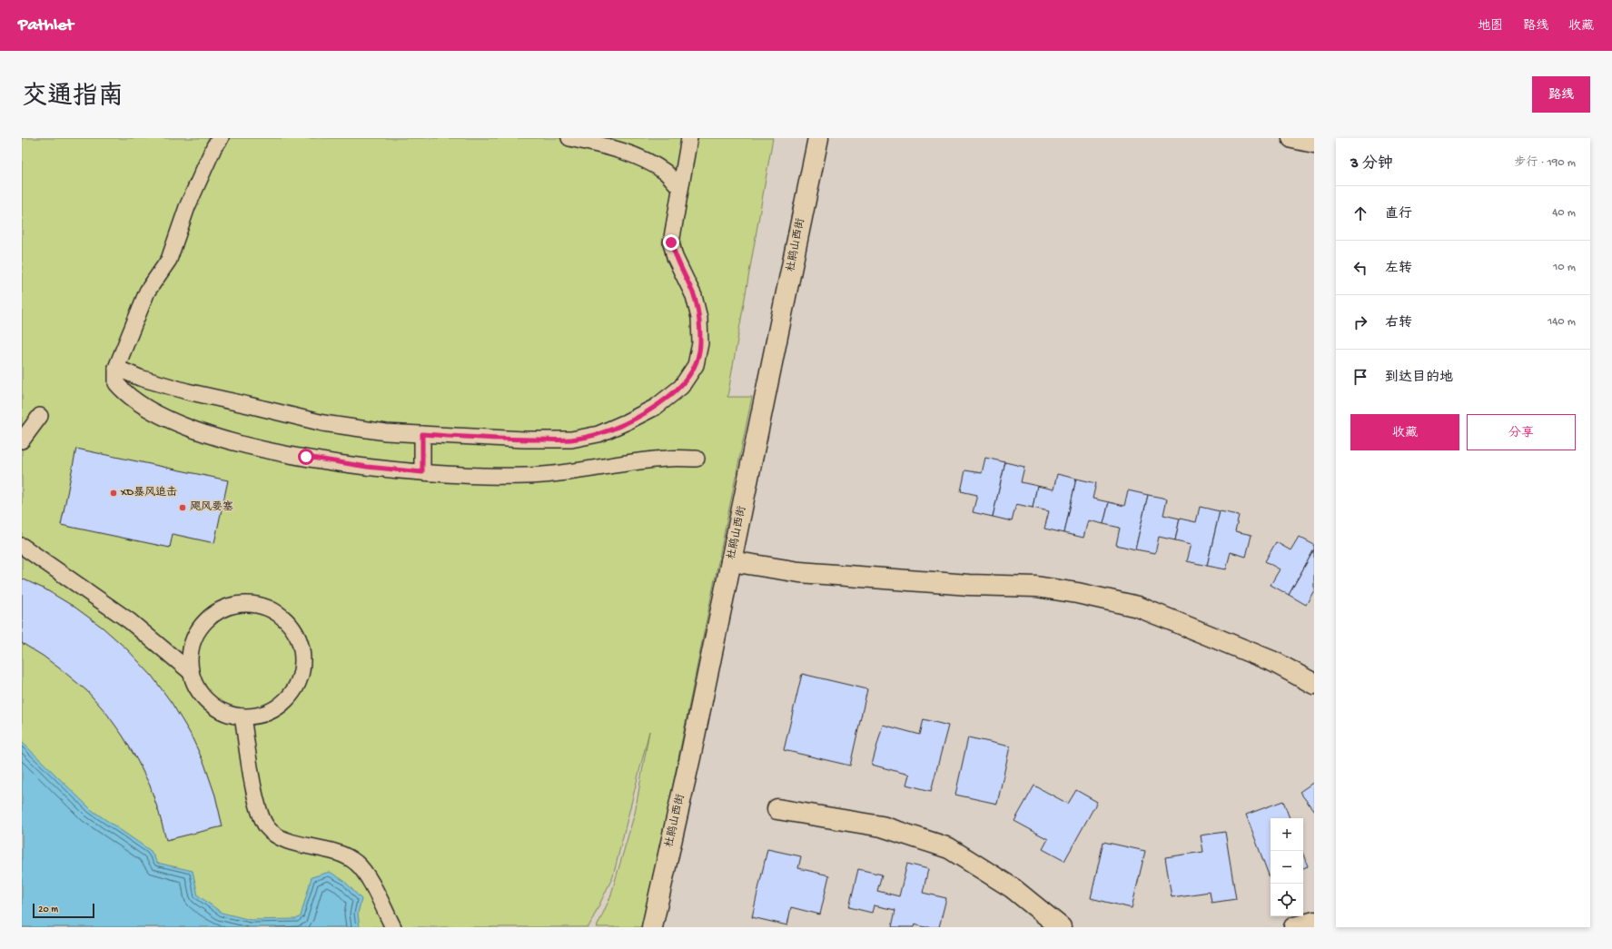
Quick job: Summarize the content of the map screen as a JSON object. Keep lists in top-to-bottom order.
{
  "streets": {
    "street": ["杜鹃山西街"]
  },
  "places": ["XD暴风追击", "飓风要塞"],
  "scale_bar": "20 m",
  "page": {
    "header": "Pathlet",
    "nav": ["地图", "路线", "收藏"],
    "title": "交通指南",
    "buttons": [
      "路线",
      ["收藏", "分享"]
    ],
    "heading": ["3 分钟", "步行 · 190 m"],
    "list": [
      ["直行", "40 m"],
      ["左转", "10 m"],
      ["右转", "140 m"],
      "到达目的地"
    ],
    "map_buttons": ["+", "−"],
    "scale": "20 m"
  }
}
